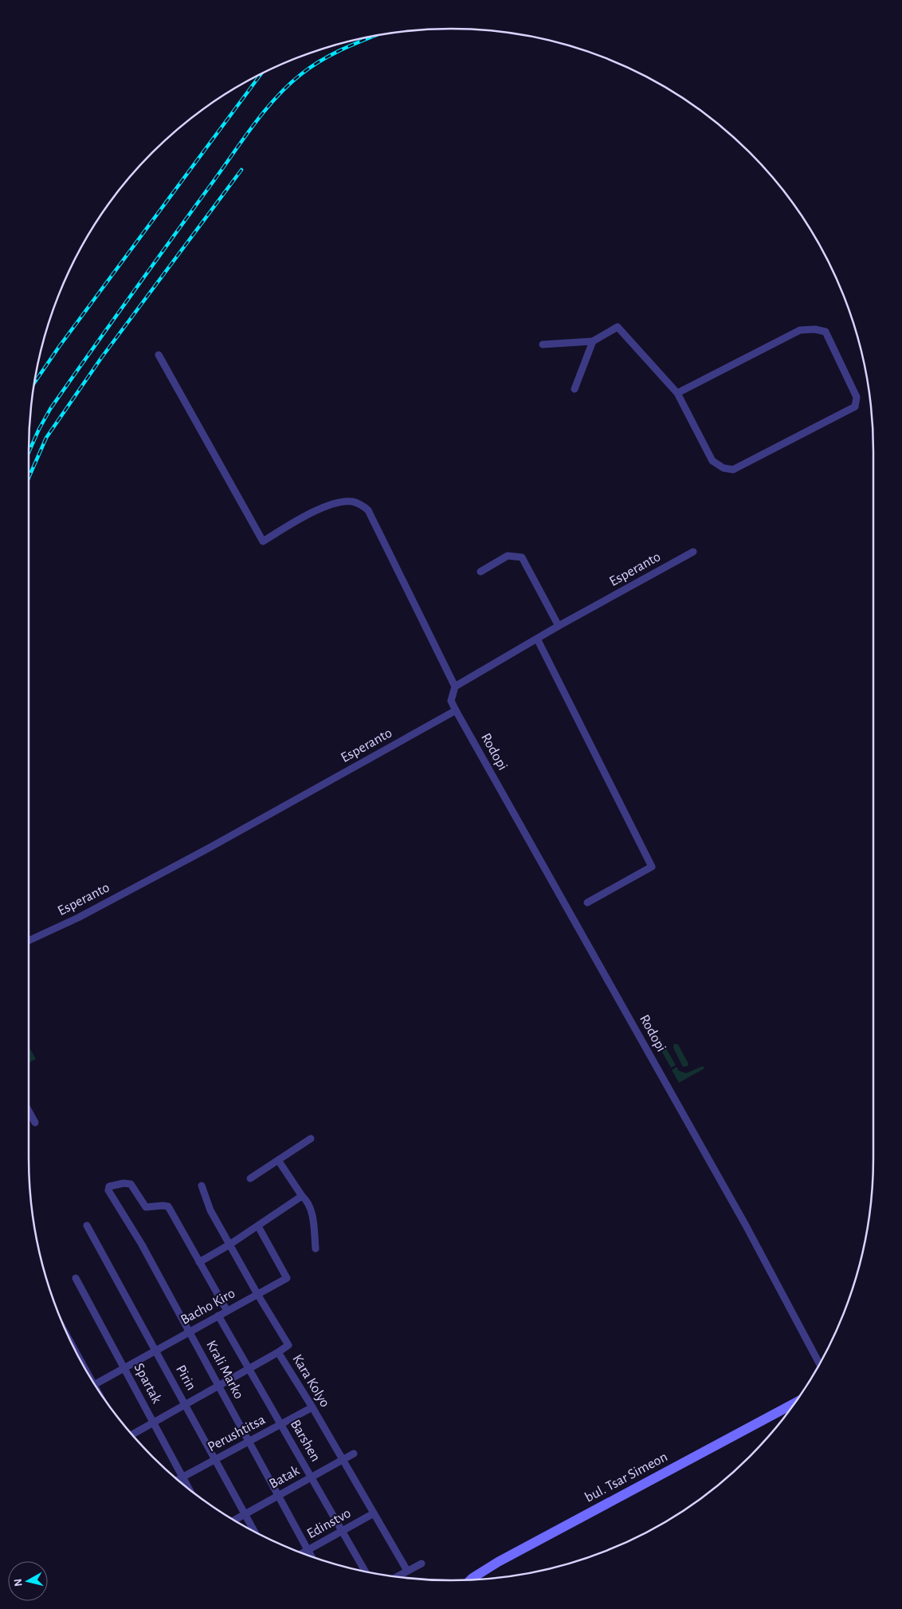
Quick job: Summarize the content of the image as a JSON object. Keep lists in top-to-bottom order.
{
  "streets": {
    "main road": ["bul. Tsar Simeon"],
    "street": [
      "Esperanto",
      "Rodopi",
      "Bacho Kiro",
      "Krali Marko",
      "Pirin",
      "Kara Kolyo",
      "Spartak",
      "Perushtitsa",
      "Barshen",
      "Batak",
      "Edinstvo"
    ]
  },
  "crossings": [
    ["Esperanto", "Rodopi"],
    ["Bacho Kiro", "Krali Marko"],
    ["Bacho Kiro", "Pirin"],
    ["Bacho Kiro", "Kara Kolyo"],
    ["Bacho Kiro", "Spartak"],
    ["Bacho Kiro", "Barshen"],
    ["Krali Marko", "Perushtitsa"],
    ["Krali Marko", "Batak"],
    ["Krali Marko", "Edinstvo"],
    ["Pirin", "Perushtitsa"],
    ["Pirin", "Batak"],
    ["Kara Kolyo", "Perushtitsa"],
    ["Kara Kolyo", "Batak"],
    ["Kara Kolyo", "Edinstvo"],
    ["Spartak", "Perushtitsa"],
    ["Perushtitsa", "Barshen"],
    ["Barshen", "Batak"],
    ["Barshen", "Edinstvo"]
  ],
  "north": "left"
}
